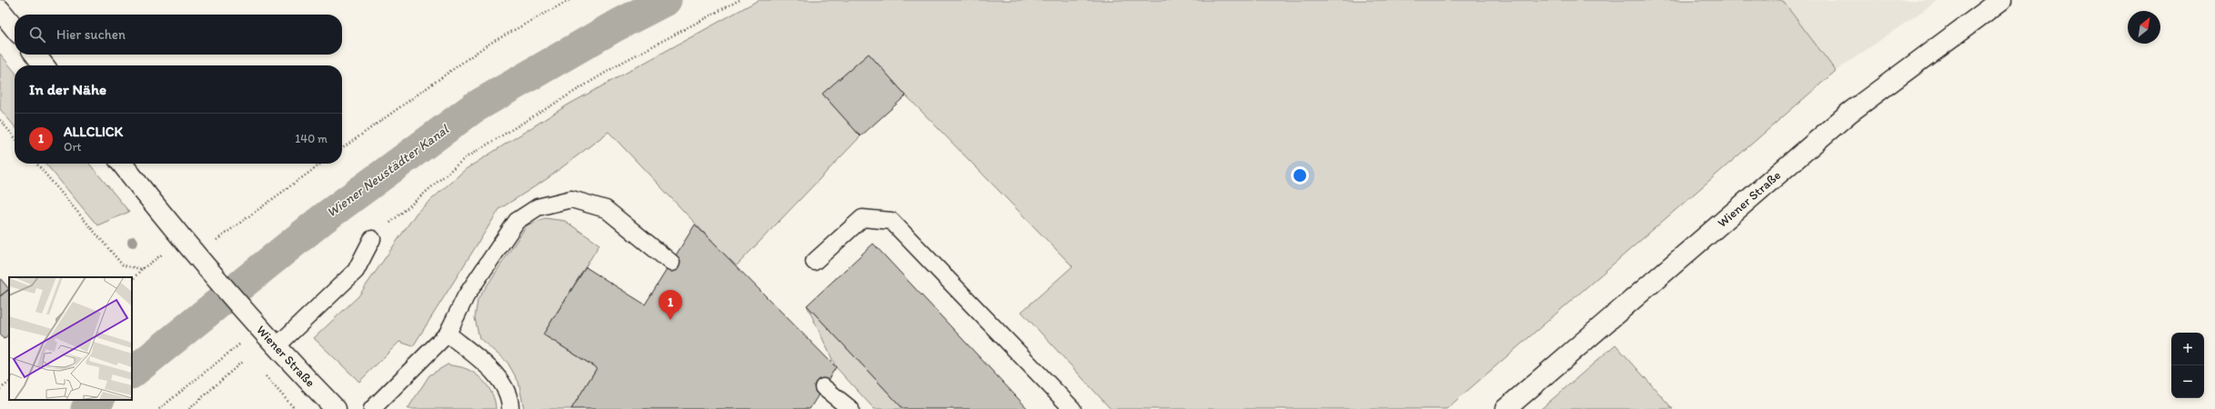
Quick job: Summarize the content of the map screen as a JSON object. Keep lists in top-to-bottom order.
{
  "streets": {
    "main road": ["Wiener Straße"]
  },
  "water": ["Wiener Neustädter Kanal"],
  "north": "top right",
  "page": {
    "search": "Hier suchen",
    "heading": "In der Nähe",
    "list": [
      {
        "mark": "1",
        "name": "ALLCLICK",
        "note": "Ort",
        "value": "140 m"
      }
    ],
    "pins": "1",
    "map_buttons": ["+", "−"]
  }
}
